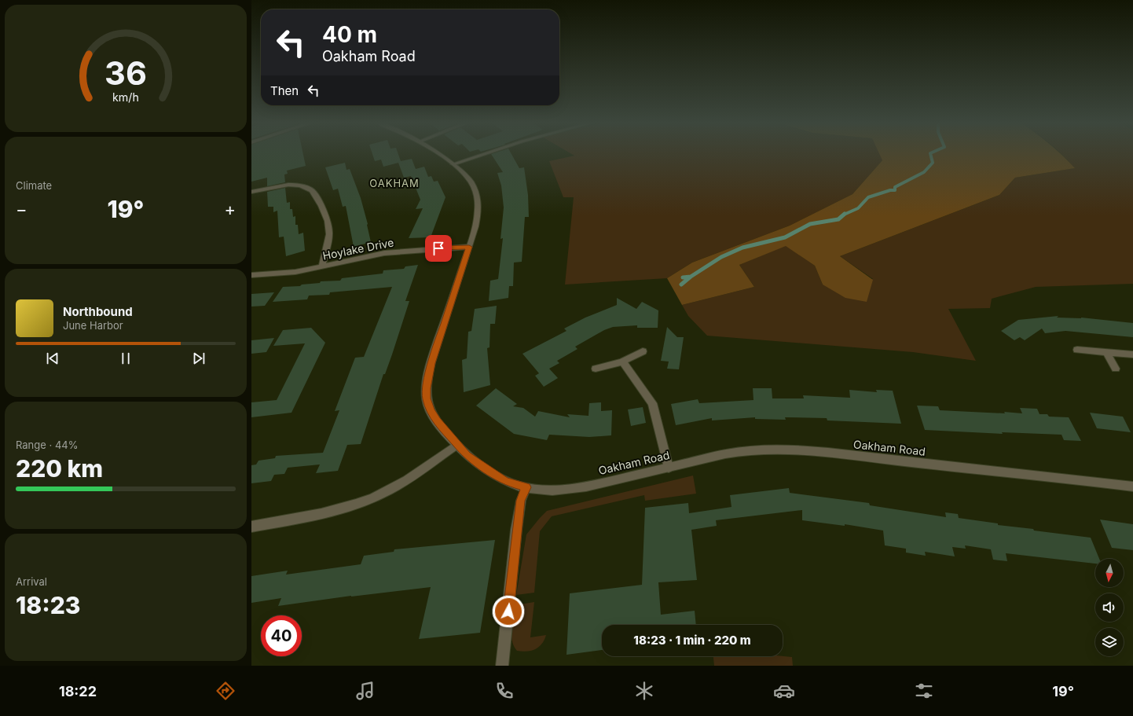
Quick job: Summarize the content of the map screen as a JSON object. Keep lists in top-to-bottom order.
{
  "streets": {
    "street": ["Hoylake Drive", "Oakham Road"]
  },
  "crossings": [
    ["Hoylake Drive", "Oakham Road"]
  ],
  "districts": ["OAKHAM"],
  "north": "bottom",
  "page": {
    "turn": ["40 m", "Oakham Road"],
    "then": "Then",
    "tile": [
      "Climate",
      ["Range · 44%", "220 km"],
      ["Arrival", "18:23"]
    ],
    "heat": ["−", "19°", "+"],
    "song": ["Northbound", "June Harbor"],
    "limit": "40",
    "trip": "18:23 · 1 min · 220 m",
    "tabs": ["18:22", "19°"],
    "gauge": ["36", "km/h"]
  }
}
